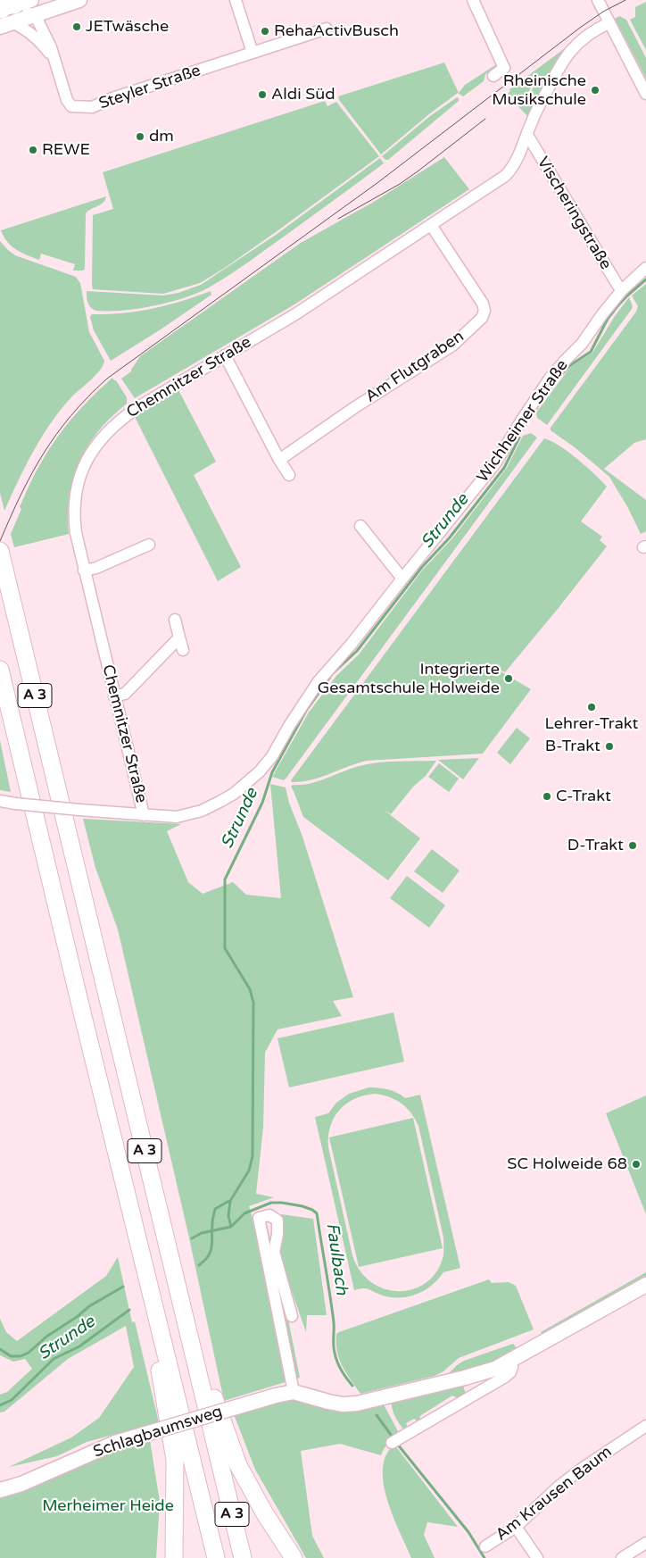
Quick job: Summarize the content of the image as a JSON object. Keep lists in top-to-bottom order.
{
  "streets": {
    "highway": ["A 3"],
    "main road": ["Schlagbaumsweg"],
    "street": [
      "Steyler Straße",
      "Vischeringstraße",
      "Am Flutgraben",
      "Chemnitzer Straße",
      "Wichheimer Straße",
      "Am Krausen Baum"
    ]
  },
  "crossings": [
    ["Vischeringstraße", "Chemnitzer Straße"],
    ["Vischeringstraße", "Wichheimer Straße"],
    ["Am Flutgraben", "Chemnitzer Straße"],
    ["Chemnitzer Straße", "Wichheimer Straße"]
  ],
  "water": ["Strunde", "Faulbach"],
  "parks": ["Merheimer Heide"],
  "places": [
    "JETwäsche",
    "RehaActivBusch",
    "Rheinische Musikschule",
    "Aldi Süd",
    "dm",
    "REWE",
    "Integrierte Gesamtschule Holweide",
    "Lehrer-Trakt",
    "B-Trakt",
    "C-Trakt",
    "D-Trakt",
    "SC Holweide 68"
  ]
}
